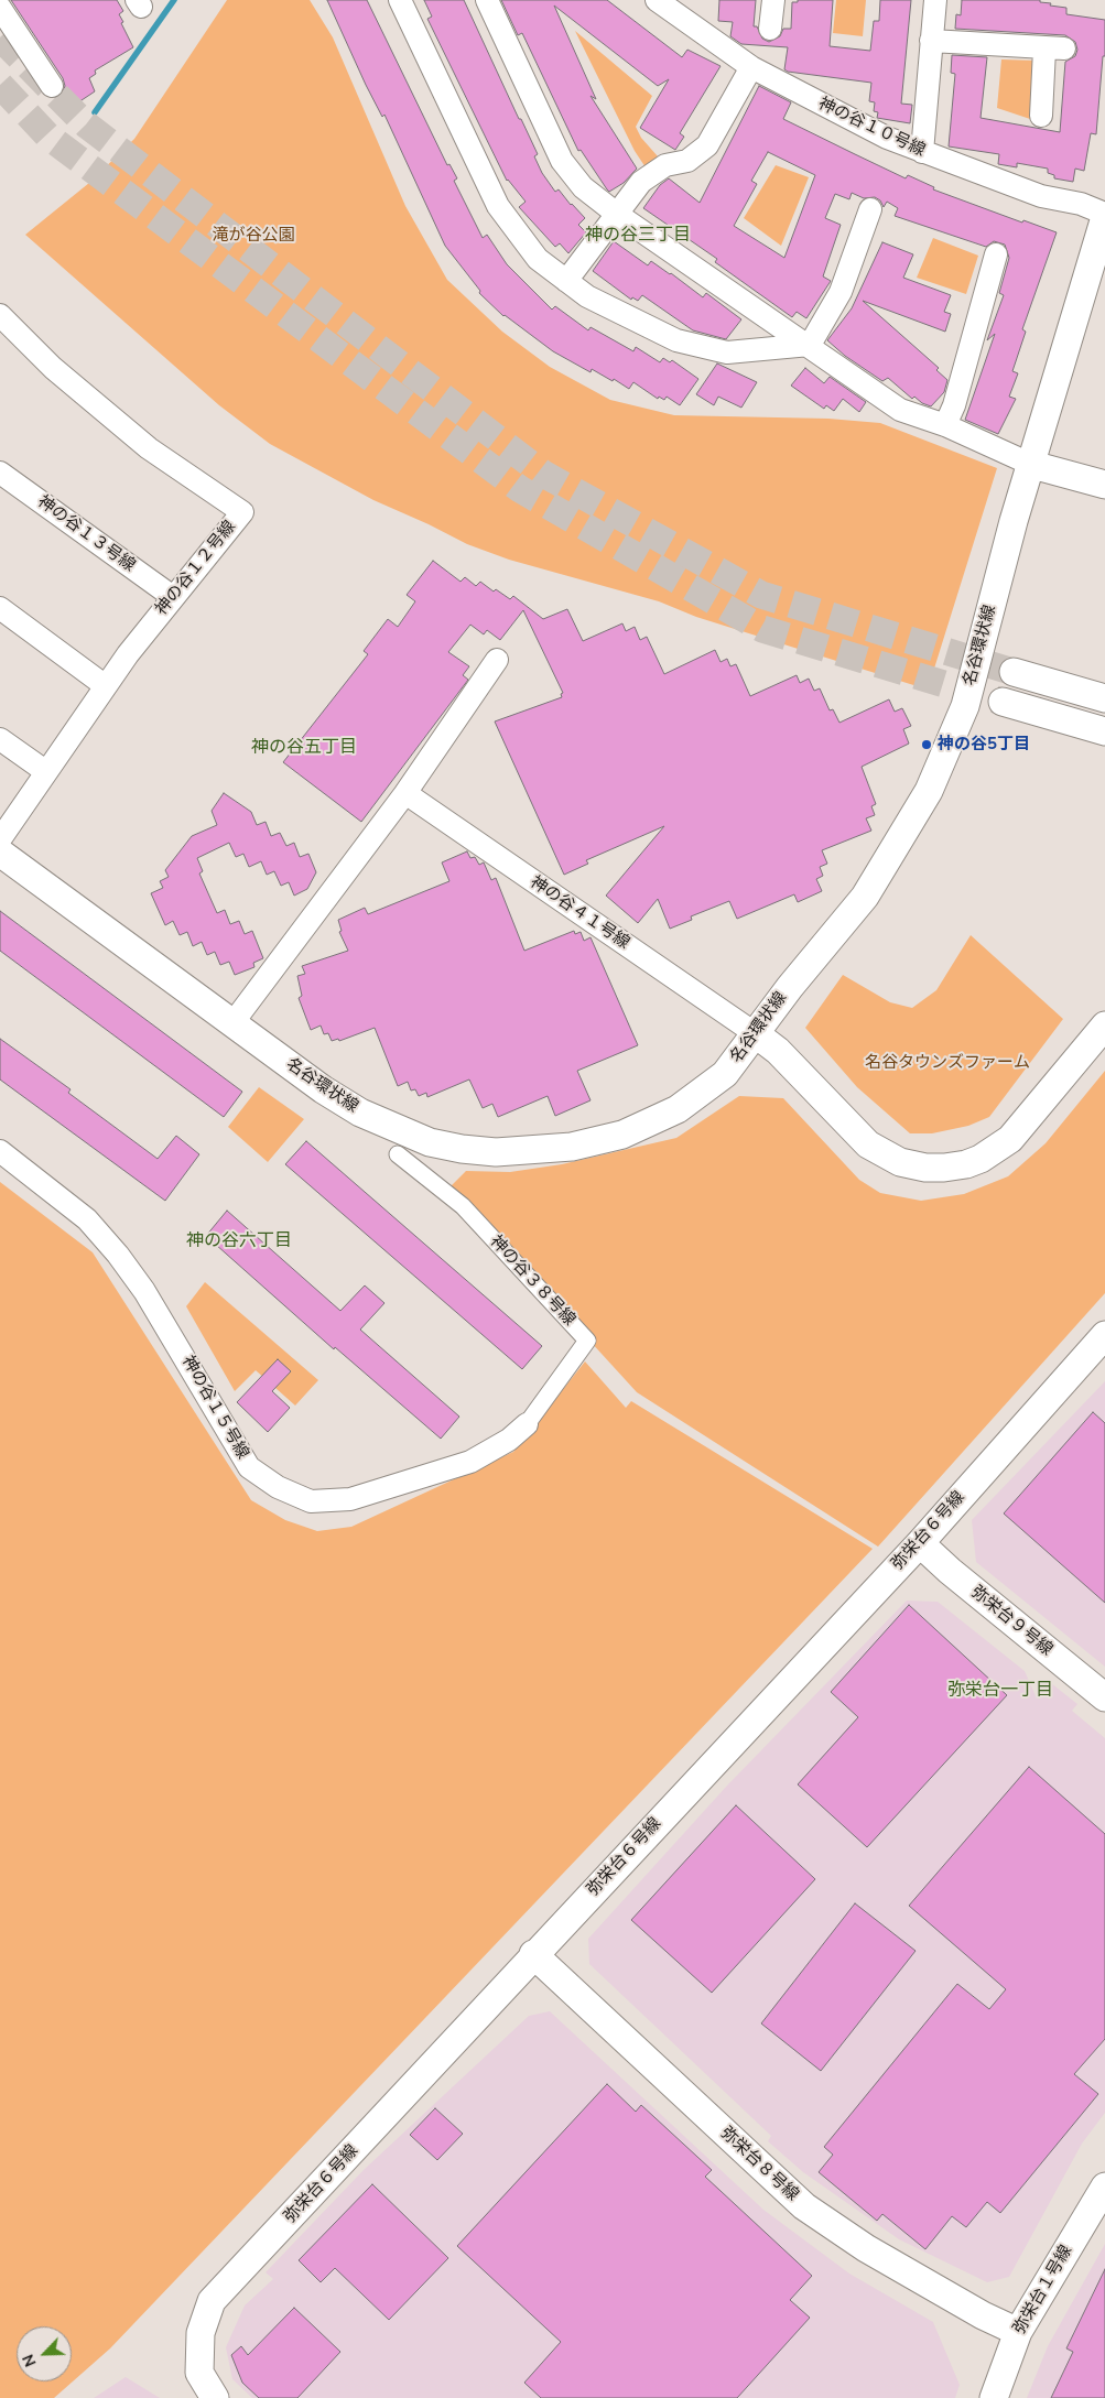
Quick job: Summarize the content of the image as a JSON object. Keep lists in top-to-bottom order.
{
  "streets": {
    "street": [
      "神の谷１０号線",
      "神の谷１３号線",
      "神の谷１２号線",
      "名谷環状線",
      "神の谷４１号線",
      "神の谷３８号線",
      "神の谷１５号線",
      "弥栄台６号線",
      "弥栄台９号線",
      "弥栄台８号線",
      "弥栄台１号線"
    ]
  },
  "crossings": [
    ["神の谷１０号線", "名谷環状線"],
    ["神の谷１３号線", "神の谷１２号線"],
    ["名谷環状線", "神の谷４１号線"],
    ["神の谷３８号線", "神の谷１５号線"],
    ["弥栄台６号線", "弥栄台９号線"],
    ["弥栄台６号線", "弥栄台８号線"],
    ["弥栄台８号線", "弥栄台１号線"]
  ],
  "districts": [
    "神の谷三丁目",
    "神の谷五丁目",
    "神の谷六丁目",
    "弥栄台一丁目"
  ],
  "parks": ["滝が谷公園", "名谷タウンズファーム"],
  "places": ["神の谷5丁目"],
  "north": "bottom left"
}
